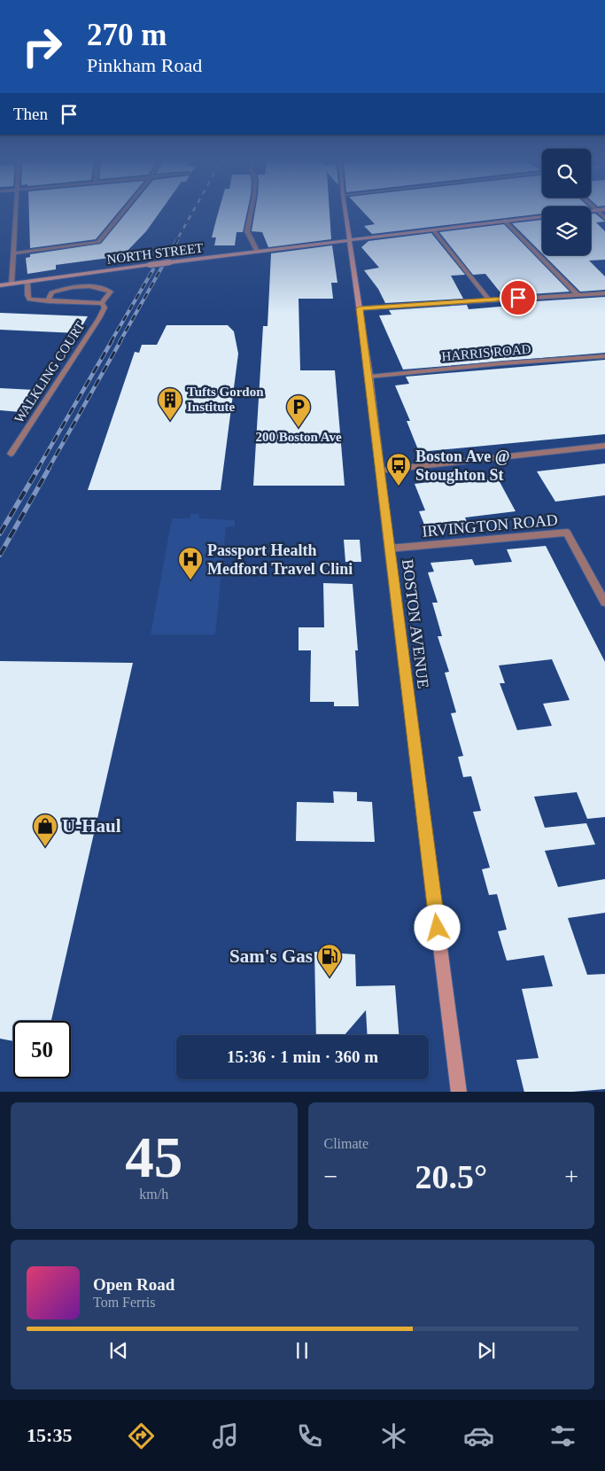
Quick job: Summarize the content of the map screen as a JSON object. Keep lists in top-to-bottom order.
{
  "streets": {
    "main road": ["NORTH STREET", "BOSTON AVENUE"],
    "street": ["HARRIS ROAD", "WALKLING COURT", "IRVINGTON ROAD"]
  },
  "crossings": [
    ["NORTH STREET", "BOSTON AVENUE"],
    ["HARRIS ROAD", "BOSTON AVENUE"],
    ["IRVINGTON ROAD", "BOSTON AVENUE"]
  ],
  "places": {
    "building": ["Tufts Gordon Institute"],
    "parking": ["200 Boston Ave"],
    "bus stop": ["Boston Ave @ Stoughton St"],
    "hospital": ["Passport Health Medford Travel Clini"],
    "shop": ["U-Haul"],
    "fuel station": ["Sam's Gas"]
  },
  "page": {
    "turn": ["270 m", "Pinkham Road"],
    "then": "Then",
    "limit": "50",
    "trip": "15:36 · 1 min · 360 m",
    "tile": [
      ["45", "km/h"],
      "Climate"
    ],
    "heat": ["−", "20.5°", "+"],
    "song": ["Open Road", "Tom Ferris"],
    "tabs": "15:35"
  }
}
